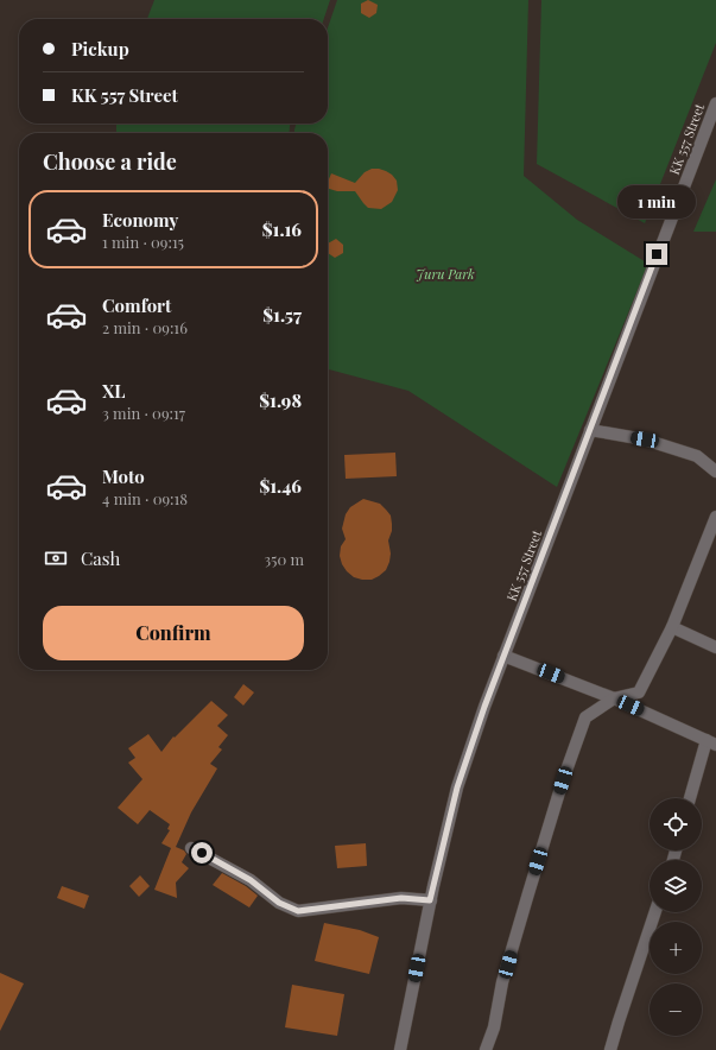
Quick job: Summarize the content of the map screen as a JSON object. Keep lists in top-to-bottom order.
{
  "streets": {
    "street": ["KK 557 Street"]
  },
  "parks": ["Juru Park"],
  "page": {
    "banner": ["Pickup", "KK 557 Street"],
    "heading": "Choose a ride",
    "bubble": "1 min",
    "list": [
      {
        "name": "Economy",
        "note": "1 min · 09:15",
        "value": "$1.16"
      },
      {
        "name": "Comfort",
        "note": "2 min · 09:16",
        "value": "$1.57"
      },
      {
        "name": "XL",
        "note": "3 min · 09:17",
        "value": "$1.98"
      },
      {
        "name": "Moto",
        "note": "4 min · 09:18",
        "value": "$1.46"
      }
    ],
    "pay": ["Cash", "350 m"],
    "buttons": "Confirm",
    "map_buttons": ["+", "−"]
  }
}
